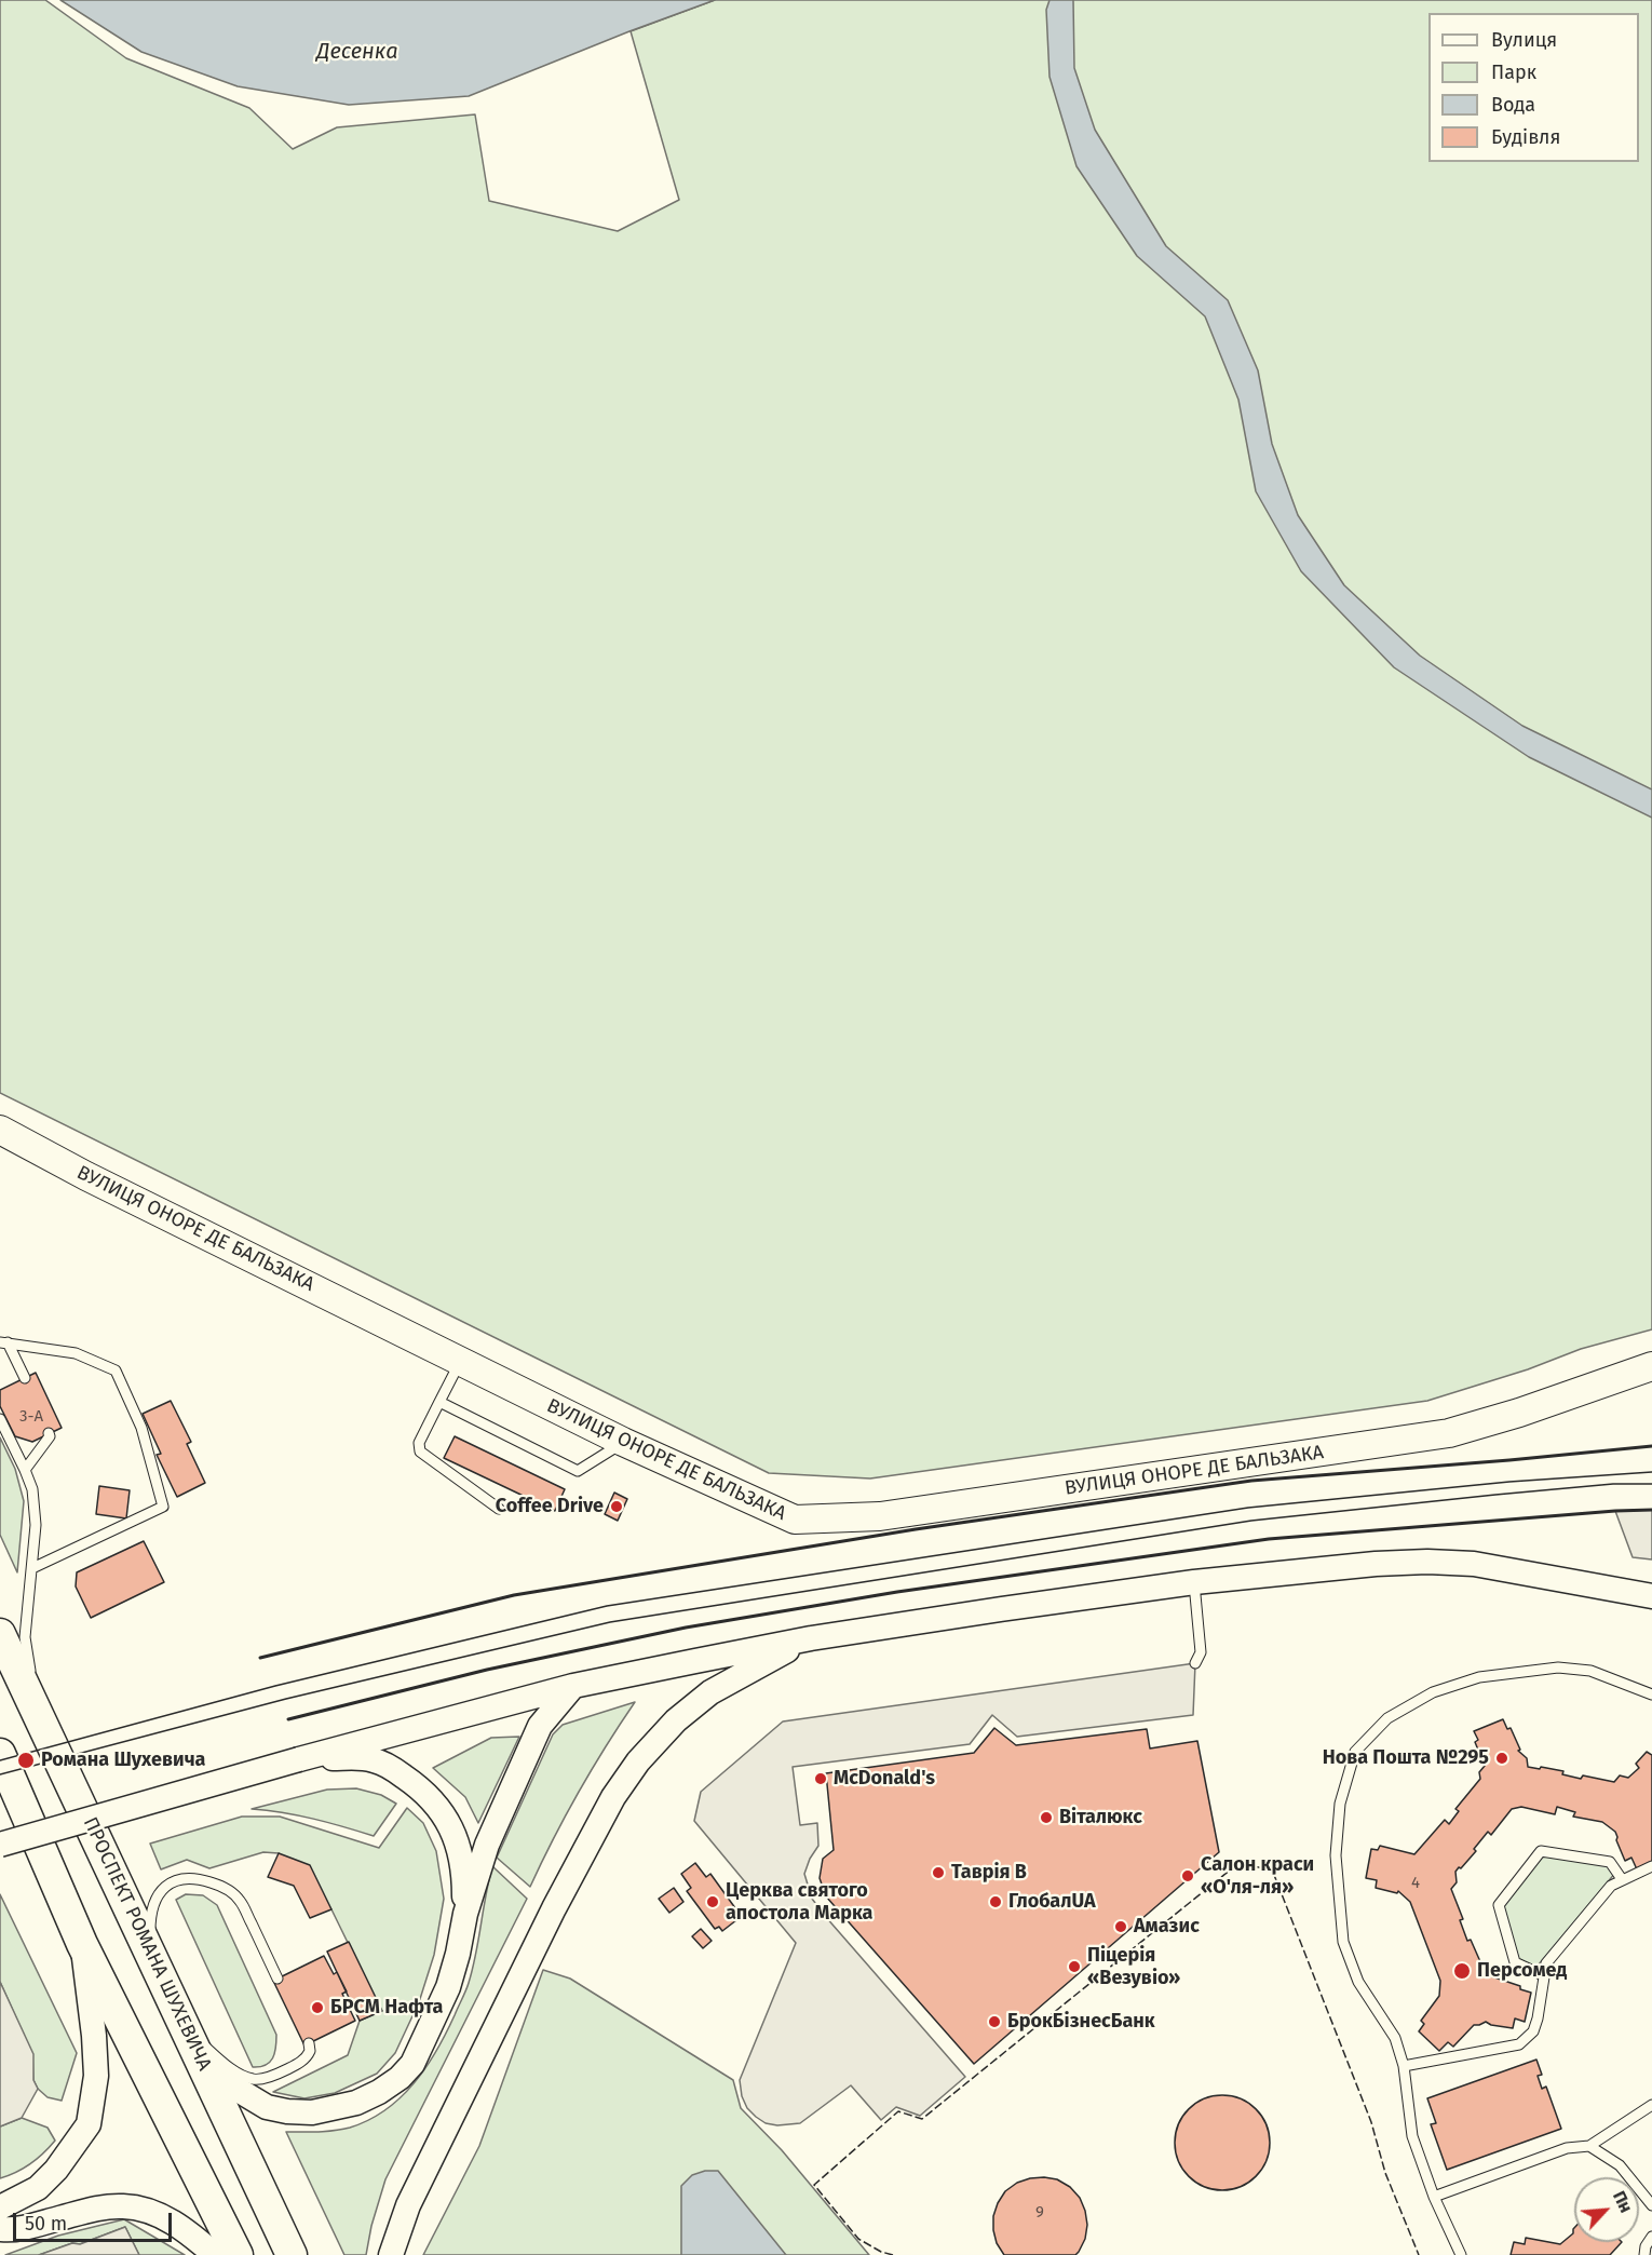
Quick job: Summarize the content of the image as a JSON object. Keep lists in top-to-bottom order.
{
  "streets": {
    "main road": ["ВУЛИЦЯ ОНОРЕ ДЕ БАЛЬЗАКА", "ПРОСПЕКТ РОМАНА ШУХЕВИЧА"]
  },
  "water": ["Десенка"],
  "places": [
    "Coffee Drive",
    "Нова Пошта №295",
    "Романа Шухевича",
    "McDonald's",
    "Віталюкс",
    "Таврія В",
    "Салон краси «О'ля-ля»",
    "Церква святого апостола Марка",
    "ГлобалUA",
    "Амазис",
    "Піцерія «Везувіо»",
    "Персомед",
    "БРСМ Нафта",
    "БрокБізнесБанк"
  ],
  "house_numbers": ["3-А", "4", "9"],
  "legend": [
    "Вулиця",
    "Парк",
    "Вода",
    "Будівля"
  ],
  "scale_bar": "50 m",
  "north": "top right"
}
